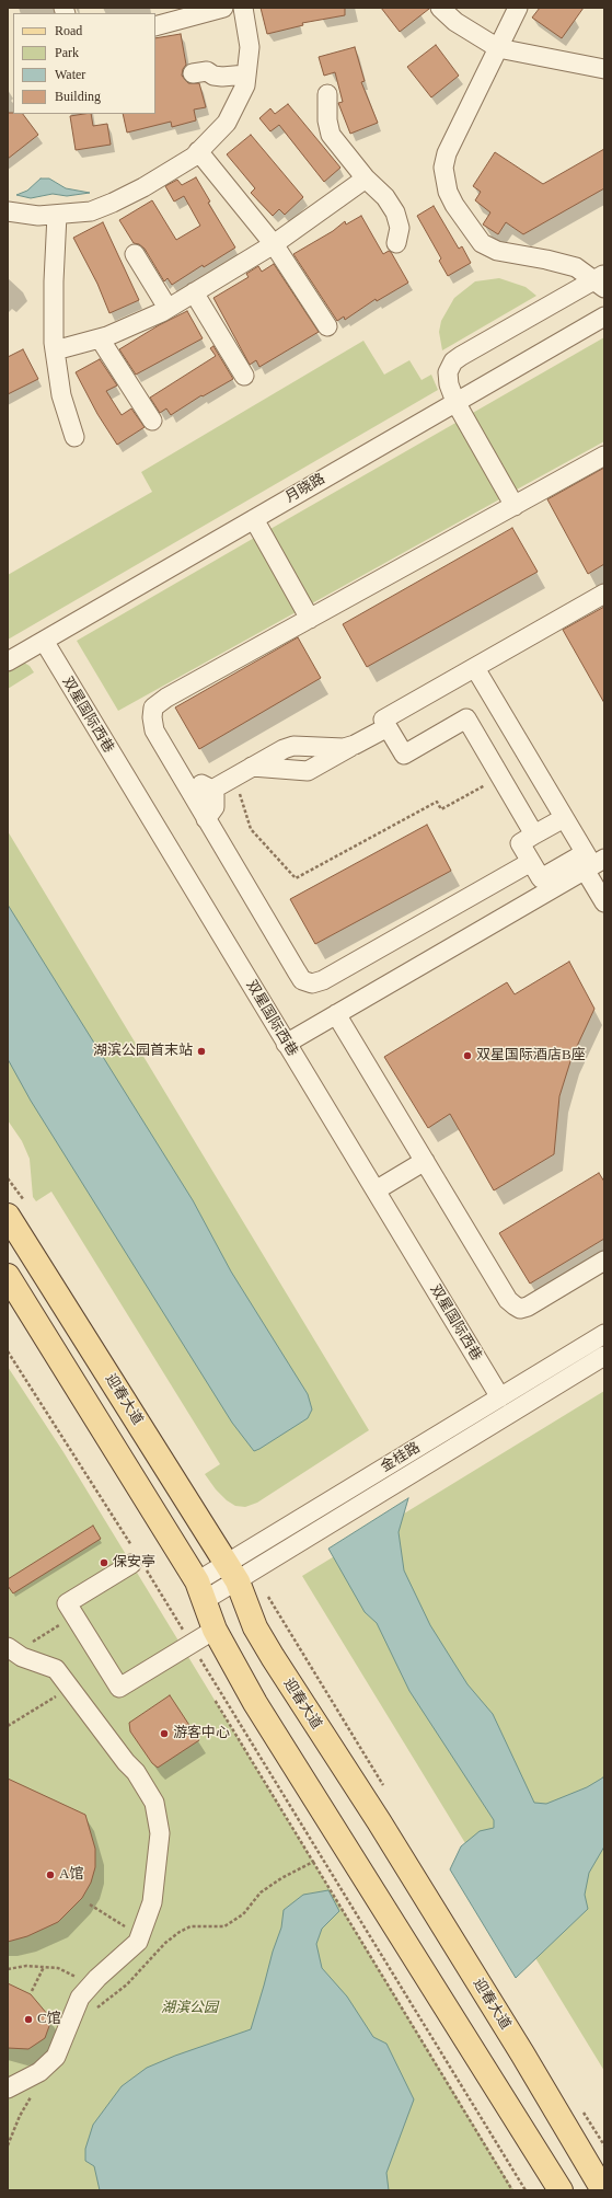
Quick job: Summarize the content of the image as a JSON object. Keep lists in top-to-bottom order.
{
  "streets": {
    "main road": ["迎春大道"],
    "street": ["月晓路", "双星国际西巷", "金桂路"]
  },
  "crossings": [
    ["月晓路", "双星国际西巷"],
    ["双星国际西巷", "金桂路"],
    ["迎春大道", "金桂路"]
  ],
  "parks": ["湖滨公园"],
  "places": [
    "湖滨公园首末站",
    "双星国际酒店B座",
    "保安亭",
    "游客中心",
    "A馆",
    "C馆"
  ],
  "legend": [
    "Road",
    "Park",
    "Water",
    "Building"
  ]
}
